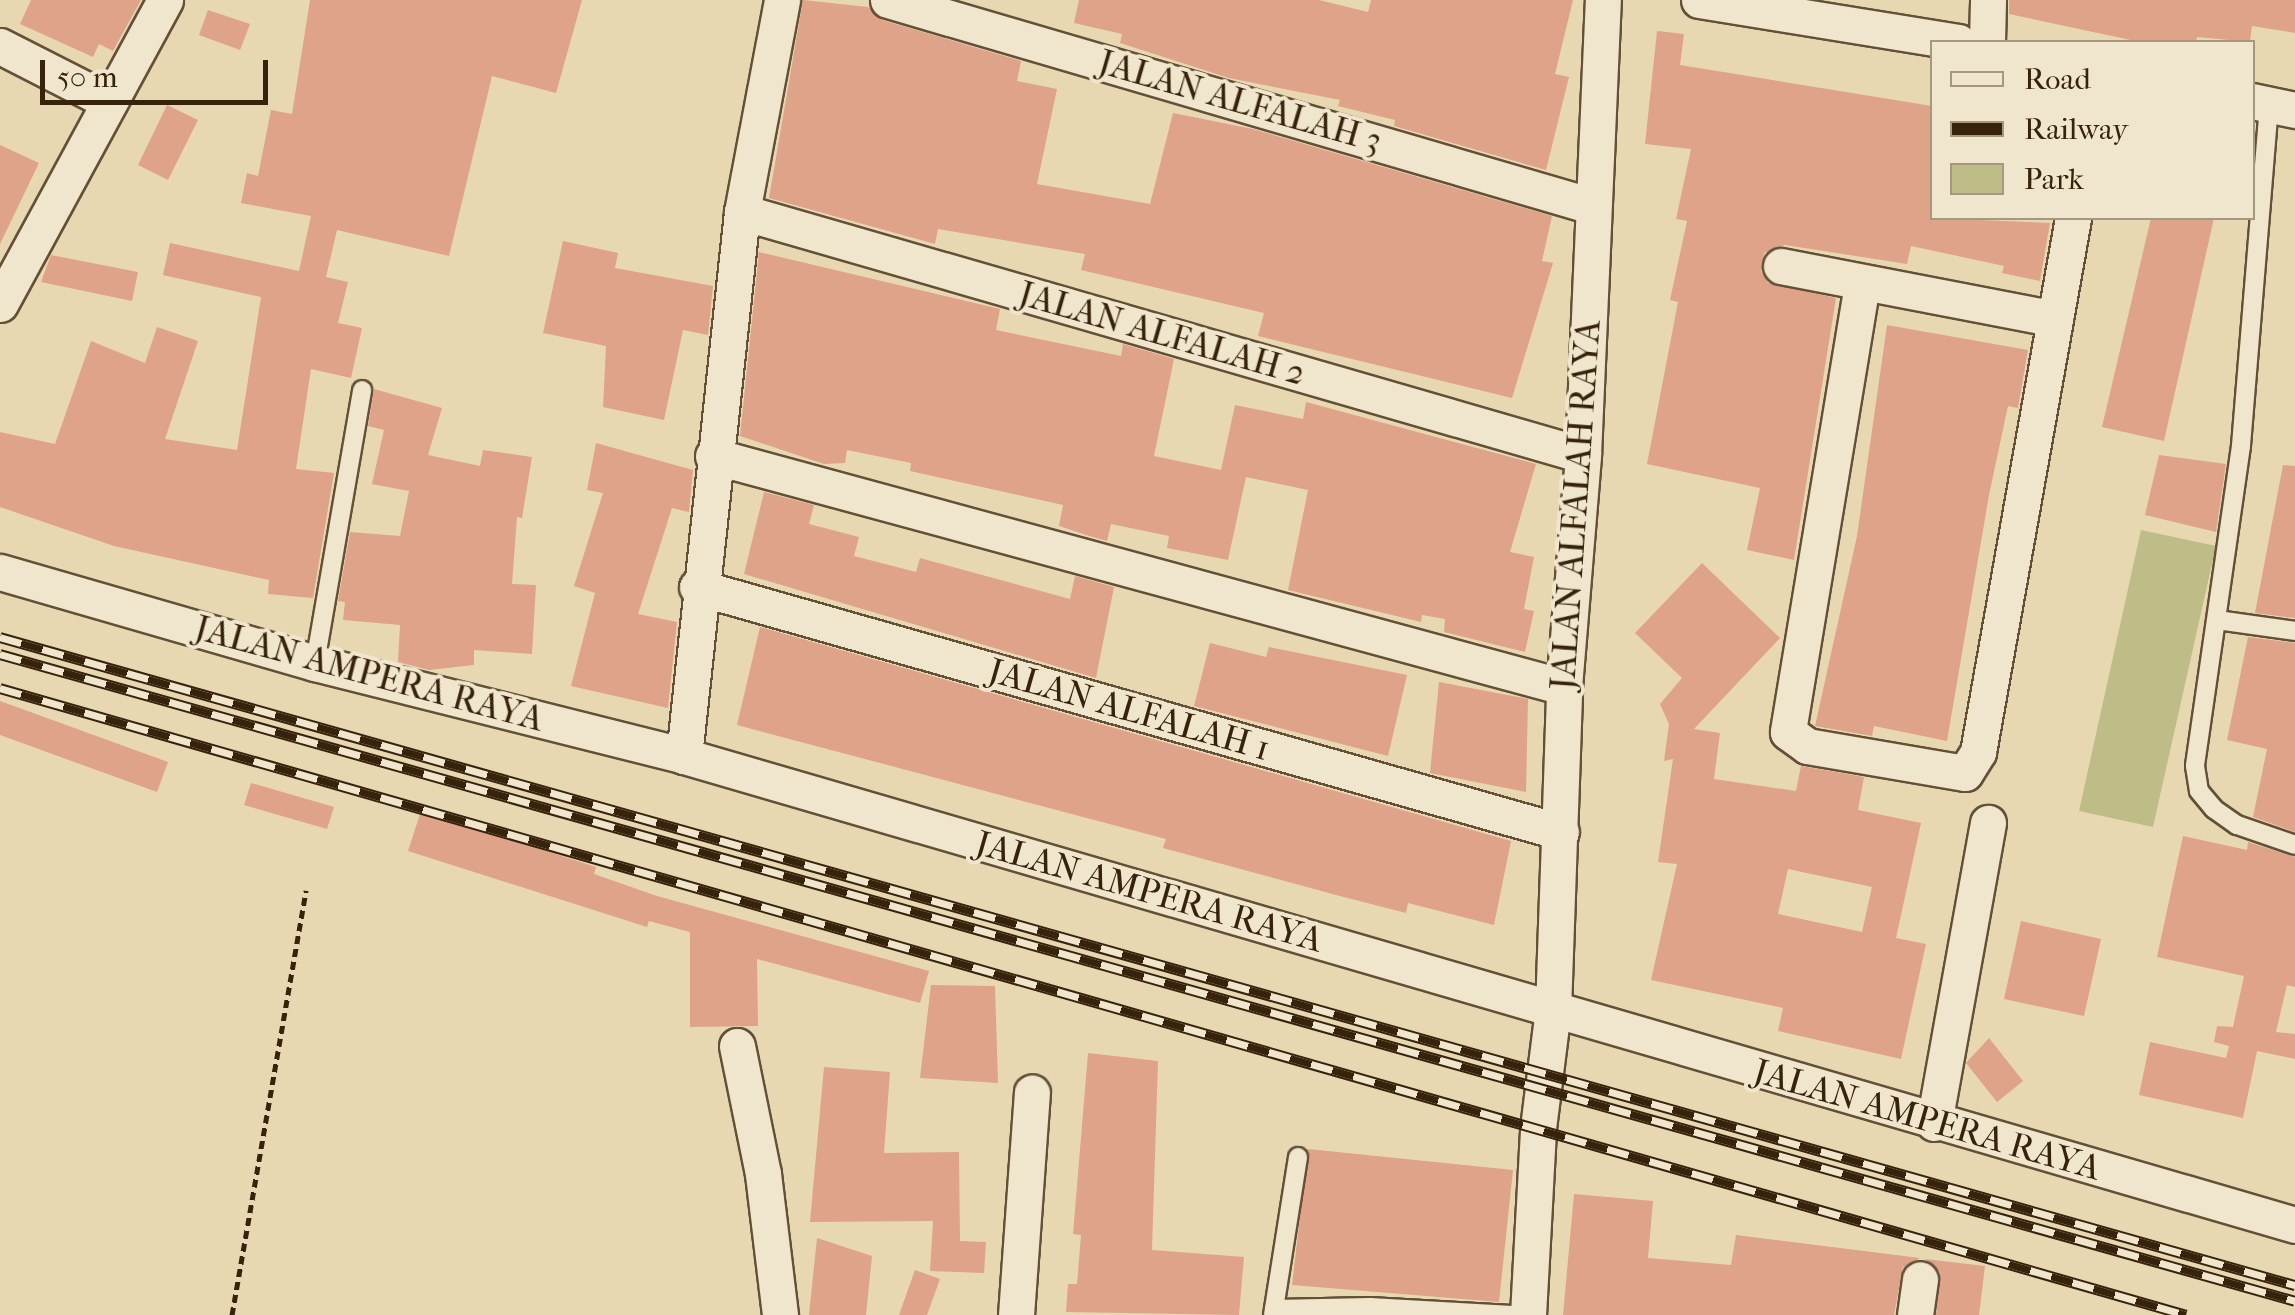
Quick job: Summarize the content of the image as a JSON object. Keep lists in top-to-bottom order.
{
  "streets": {
    "street": [
      "JALAN ALFALAH 3",
      "JALAN ALFALAH 2",
      "JALAN ALFALAH RAYA",
      "JALAN AMPERA RAYA",
      "JALAN ALFALAH 1"
    ]
  },
  "crossings": [
    ["JALAN ALFALAH 3", "JALAN ALFALAH RAYA"],
    ["JALAN ALFALAH 2", "JALAN ALFALAH RAYA"],
    ["JALAN ALFALAH RAYA", "JALAN AMPERA RAYA"],
    ["JALAN ALFALAH RAYA", "JALAN ALFALAH 1"]
  ],
  "legend": ["Road", "Railway", "Park"],
  "scale_bar": "50 m"
}
